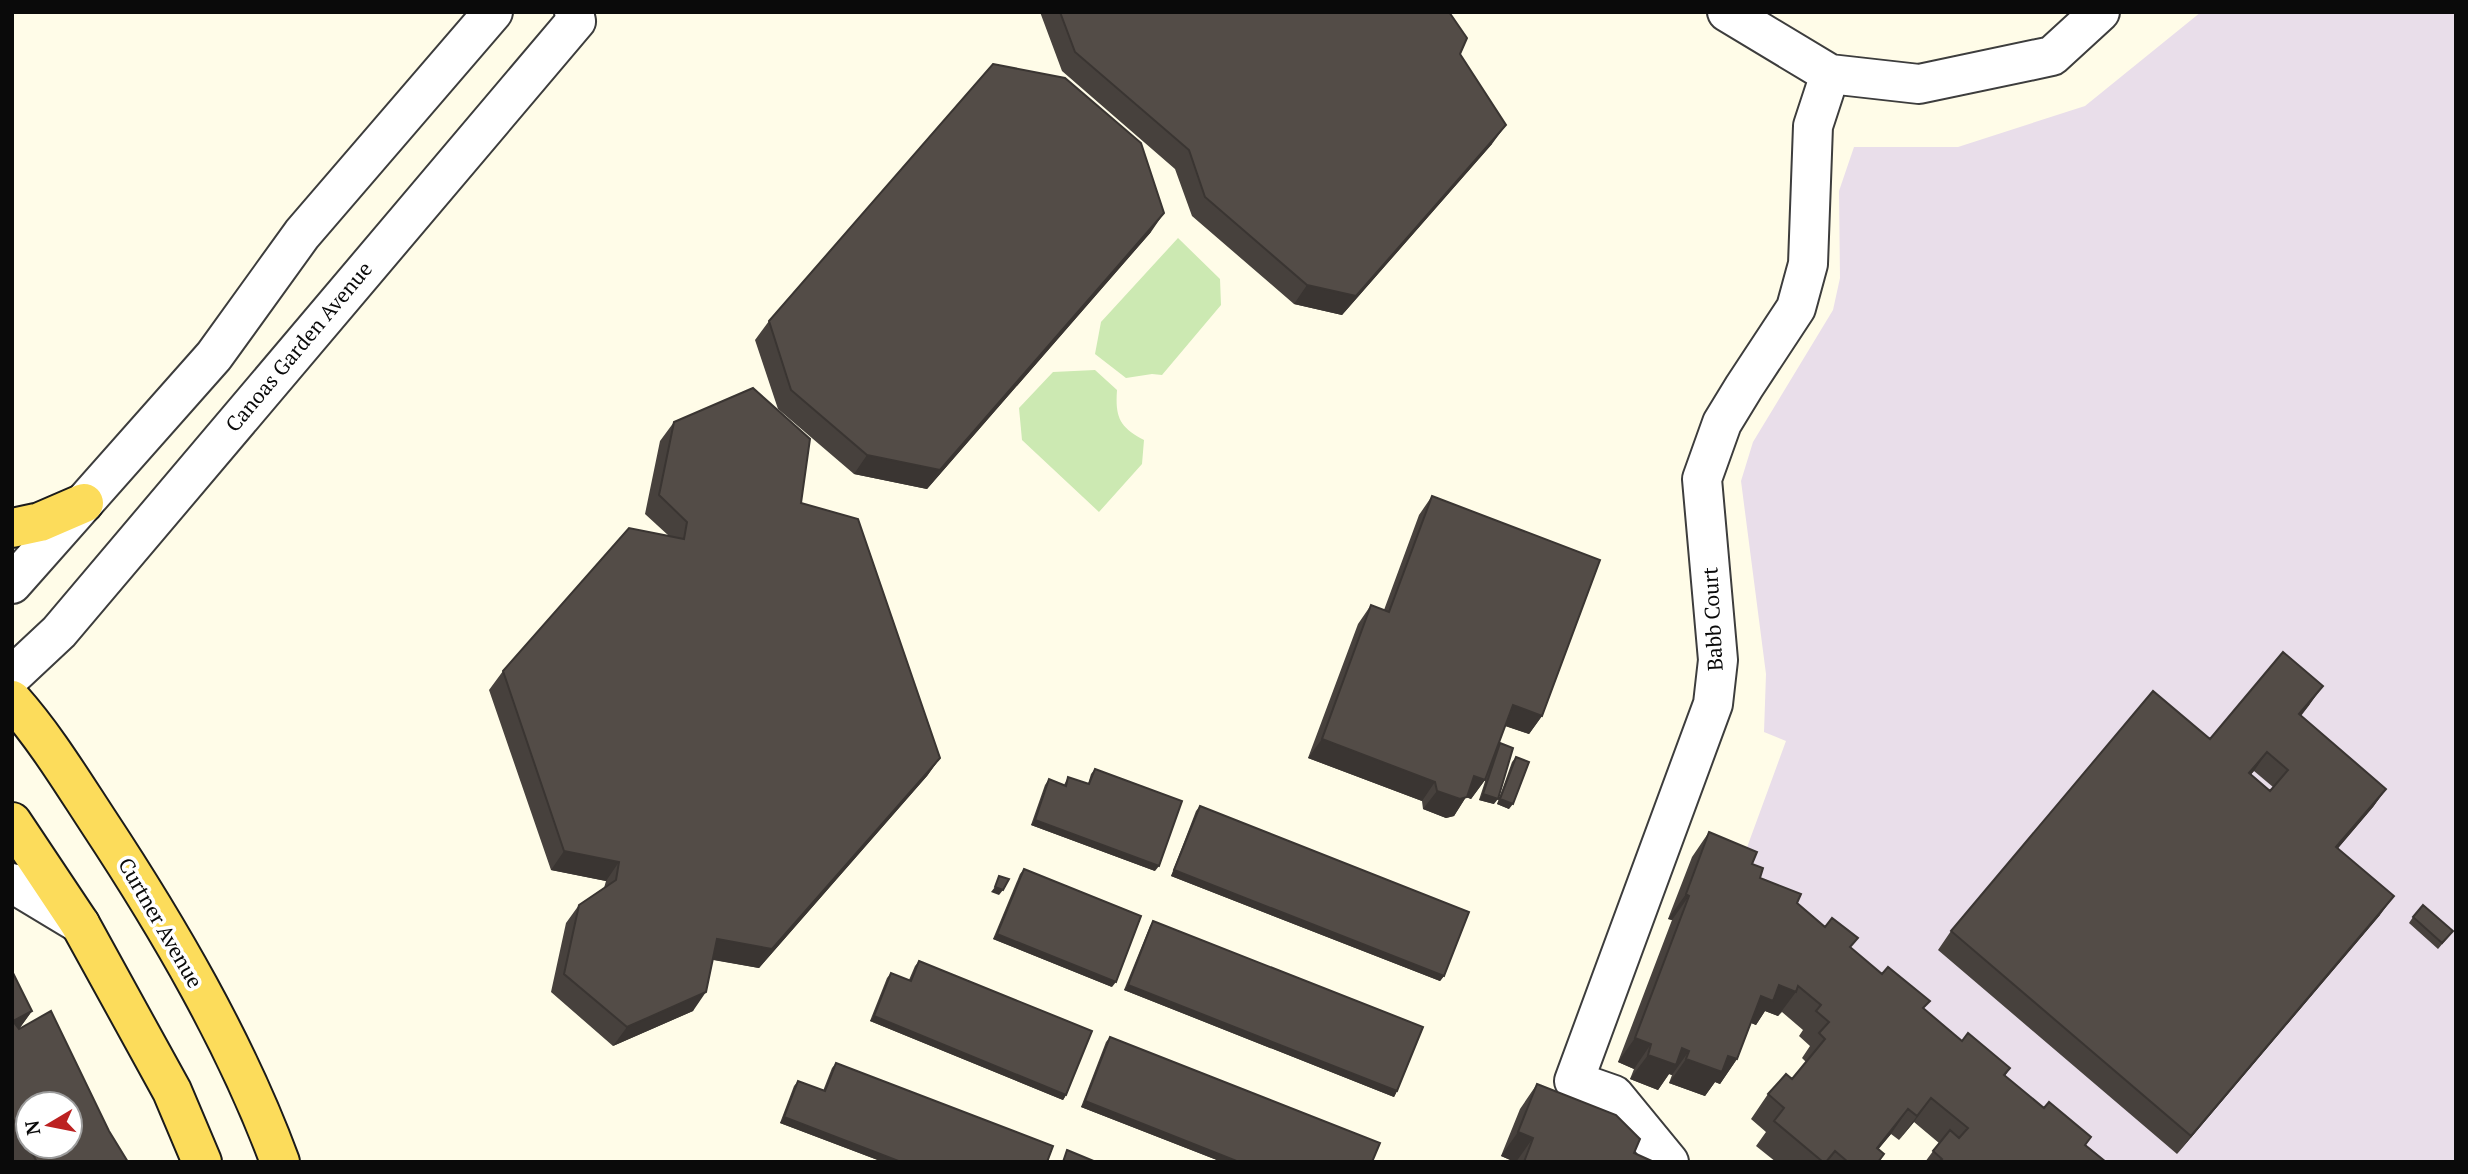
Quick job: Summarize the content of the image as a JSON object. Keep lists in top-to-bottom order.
{
  "streets": {
    "main road": ["Curtner Avenue"],
    "street": ["Canoas Garden Avenue", "Babb Court"]
  },
  "north": "left"
}
